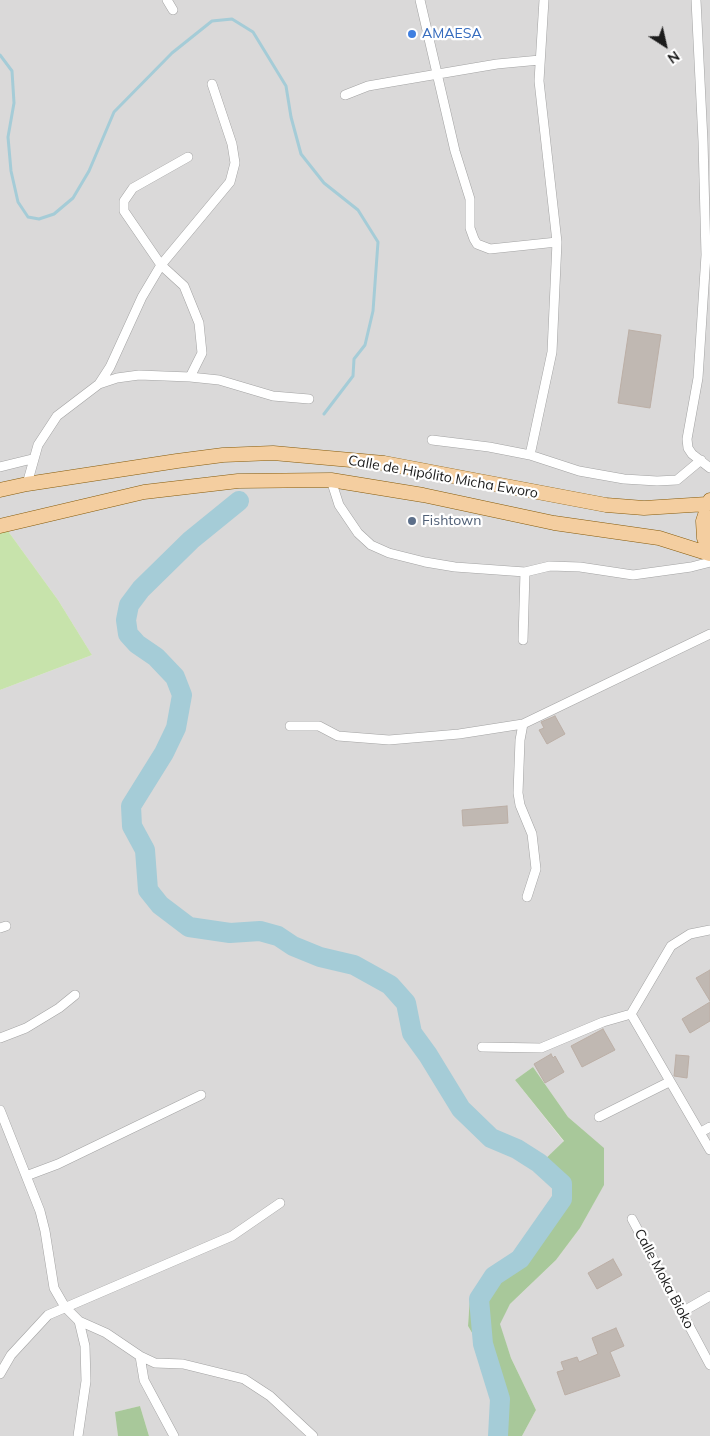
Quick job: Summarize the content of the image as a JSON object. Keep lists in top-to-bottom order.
{
  "streets": {
    "main road": ["Calle de Hipólito Micha Eworo"],
    "street": ["Calle Moka Bioko"]
  },
  "places": ["AMAESA", "Fishtown"],
  "north": "bottom right"
}
